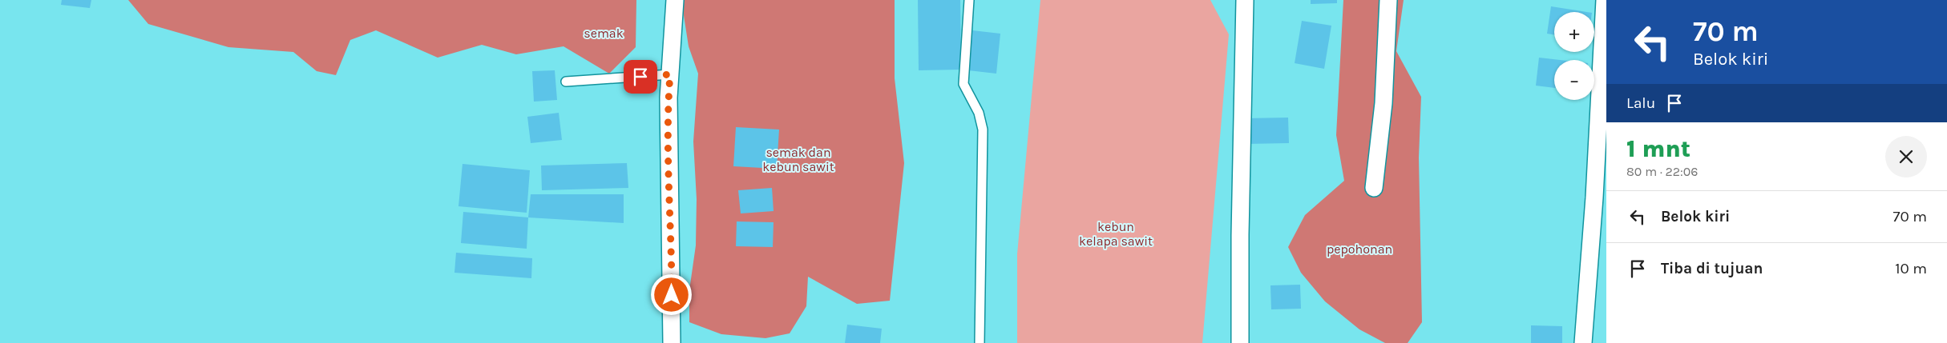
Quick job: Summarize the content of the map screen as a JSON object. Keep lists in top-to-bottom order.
{
  "parks": [
    "semak",
    "semak dan kebun sawit",
    "kebun kelapa sawit",
    "pepohonan"
  ],
  "page": {
    "turn": ["70 m", "Belok kiri"],
    "map_buttons": ["+", "−"],
    "then": "Lalu",
    "heading": ["1 mnt", "80 m · 22:06"],
    "list": [
      {
        "name": "Belok kiri",
        "value": "70 m"
      },
      {
        "name": "Tiba di tujuan",
        "value": "10 m"
      }
    ]
  }
}
